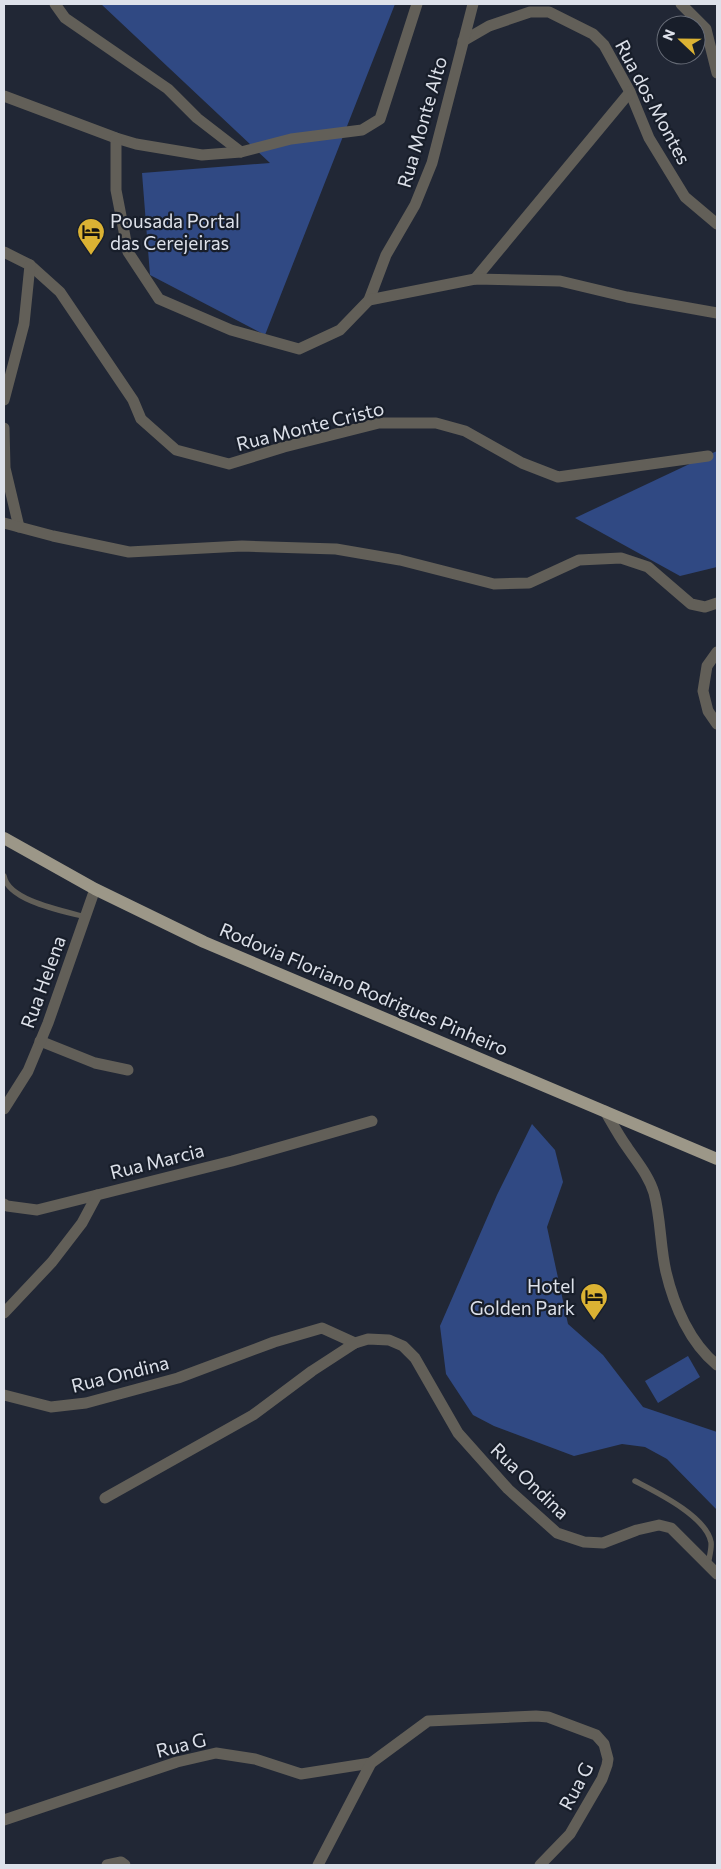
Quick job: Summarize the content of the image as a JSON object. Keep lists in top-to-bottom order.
{
  "streets": {
    "main road": ["Rodovia Floriano Rodrigues Pinheiro"],
    "street": [
      "Rua dos Montes",
      "Rua Monte Alto",
      "Rua Monte Cristo",
      "Rua Helena",
      "Rua Marcia",
      "Rua Ondina",
      "Rua G"
    ]
  },
  "crossings": [
    ["Rua dos Montes", "Rua Monte Alto"],
    ["Rua Helena", "Rodovia Floriano Rodrigues Pinheiro"]
  ],
  "places": {
    "hotel": ["Pousada Portal das Cerejeiras", "Hotel Golden Park"]
  },
  "north": "left"
}
